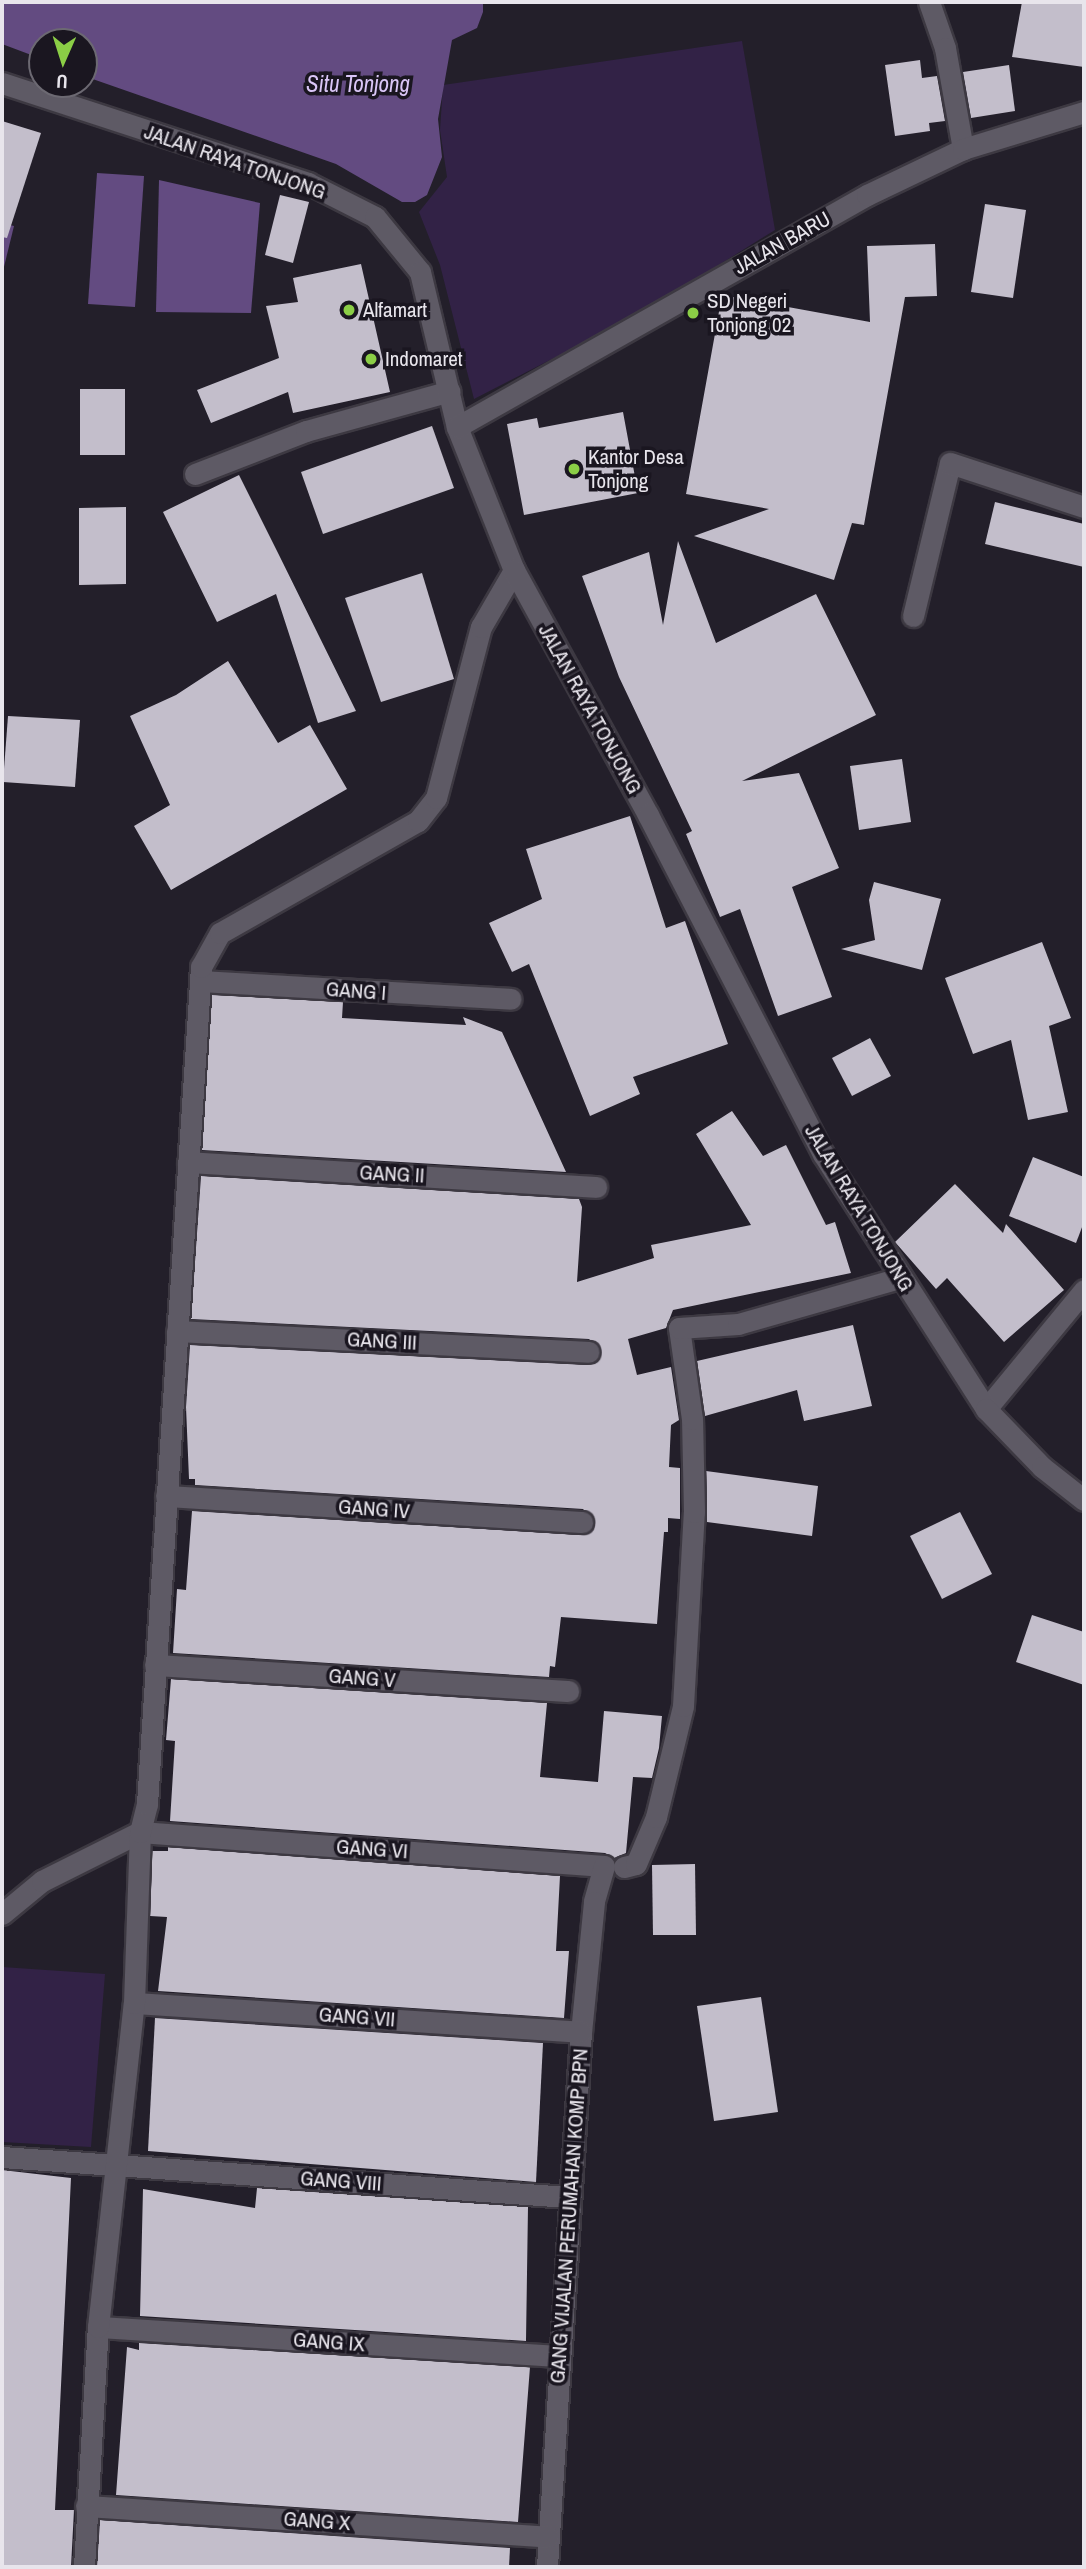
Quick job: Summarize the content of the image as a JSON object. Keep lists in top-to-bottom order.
{
  "streets": {
    "street": [
      "JALAN RAYA TONJONG",
      "JALAN BARU",
      "GANG I",
      "GANG II",
      "GANG III",
      "GANG IV",
      "GANG V",
      "GANG VI",
      "GANG VII",
      "GANG VIII",
      "GANG VIJALAN PERUMAHAN KOMP BPN",
      "GANG IX",
      "GANG X"
    ]
  },
  "crossings": [
    ["JALAN RAYA TONJONG", "JALAN BARU"],
    ["GANG VI", "GANG VIJALAN PERUMAHAN KOMP BPN"],
    ["GANG VII", "GANG VIJALAN PERUMAHAN KOMP BPN"],
    ["GANG VIII", "GANG VIJALAN PERUMAHAN KOMP BPN"],
    ["GANG VIJALAN PERUMAHAN KOMP BPN", "GANG IX"],
    ["GANG VIJALAN PERUMAHAN KOMP BPN", "GANG X"]
  ],
  "water": ["Situ Tonjong"],
  "places": [
    "Alfamart",
    "SD Negeri Tonjong 02",
    "Indomaret",
    "Kantor Desa Tonjong"
  ],
  "north": "bottom"
}
